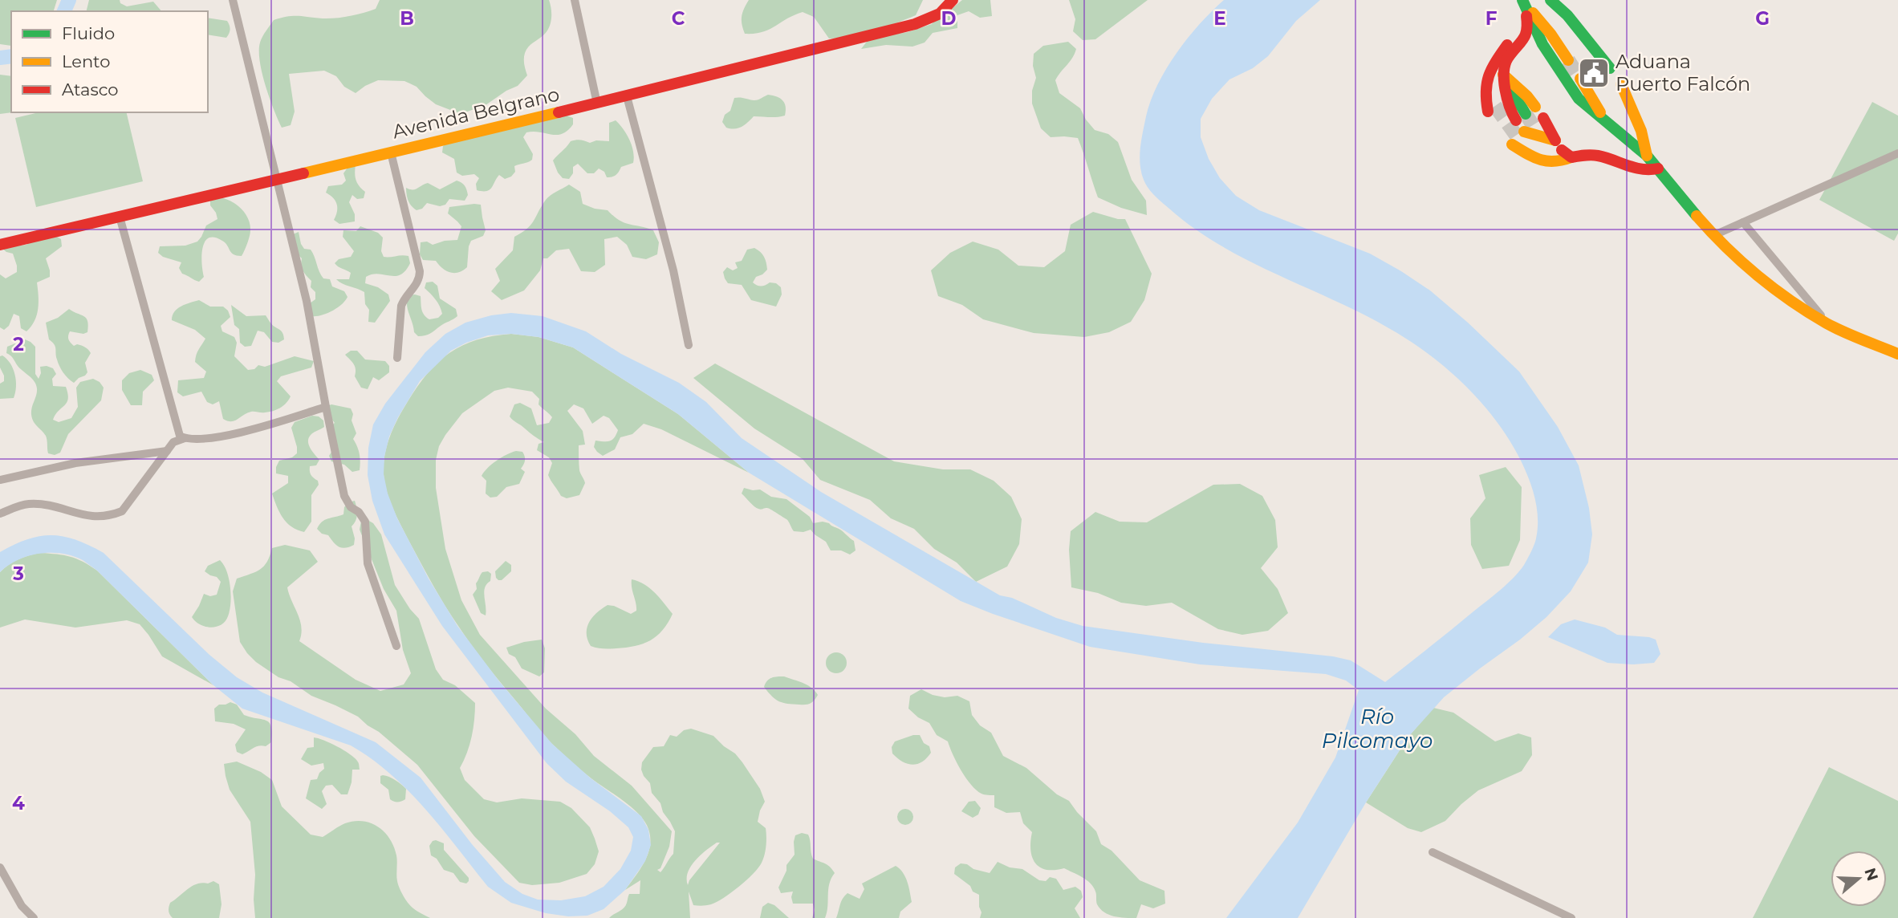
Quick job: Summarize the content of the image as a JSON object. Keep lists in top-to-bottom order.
{
  "streets": {
    "main road": ["Avenida Belgrano"]
  },
  "water": ["Río Pilcomayo"],
  "places": {
    "public building": ["Aduana Puerto Falcón"]
  },
  "legend": ["Fluido", "Lento", "Atasco"],
  "north": "right",
  "grid": {
    "columns": [
      "B",
      "C",
      "D",
      "E",
      "F",
      "G"
    ],
    "rows": ["2", "3", "4"]
  }
}
